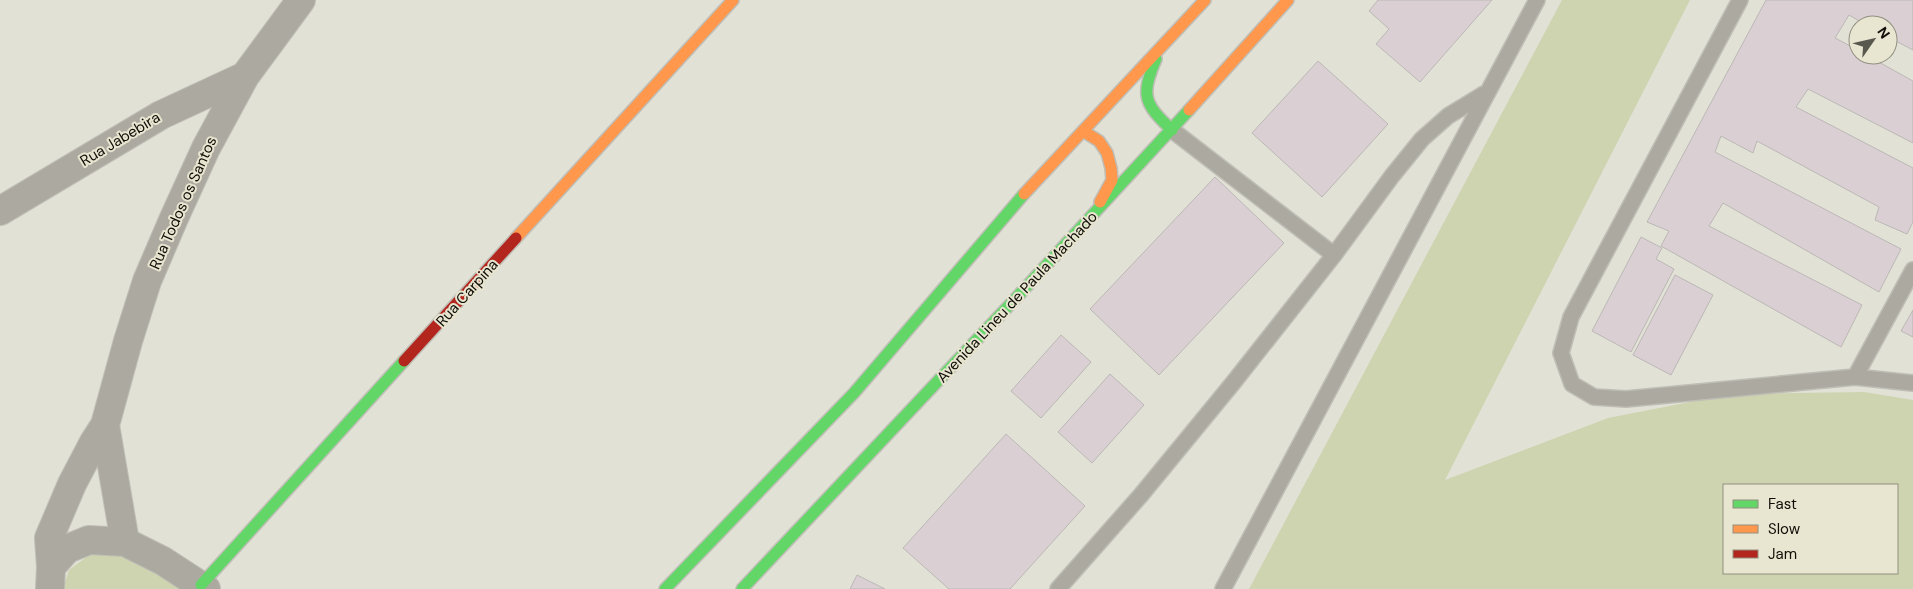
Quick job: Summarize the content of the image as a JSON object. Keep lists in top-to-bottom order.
{
  "streets": {
    "main road": ["Rua Carpina", "Avenida Lineu de Paula Machado"],
    "street": ["Rua Jabebira", "Rua Todos os Santos"]
  },
  "crossings": [
    ["Rua Jabebira", "Rua Todos os Santos"]
  ],
  "legend": ["Fast", "Slow", "Jam"],
  "north": "top right"
}
